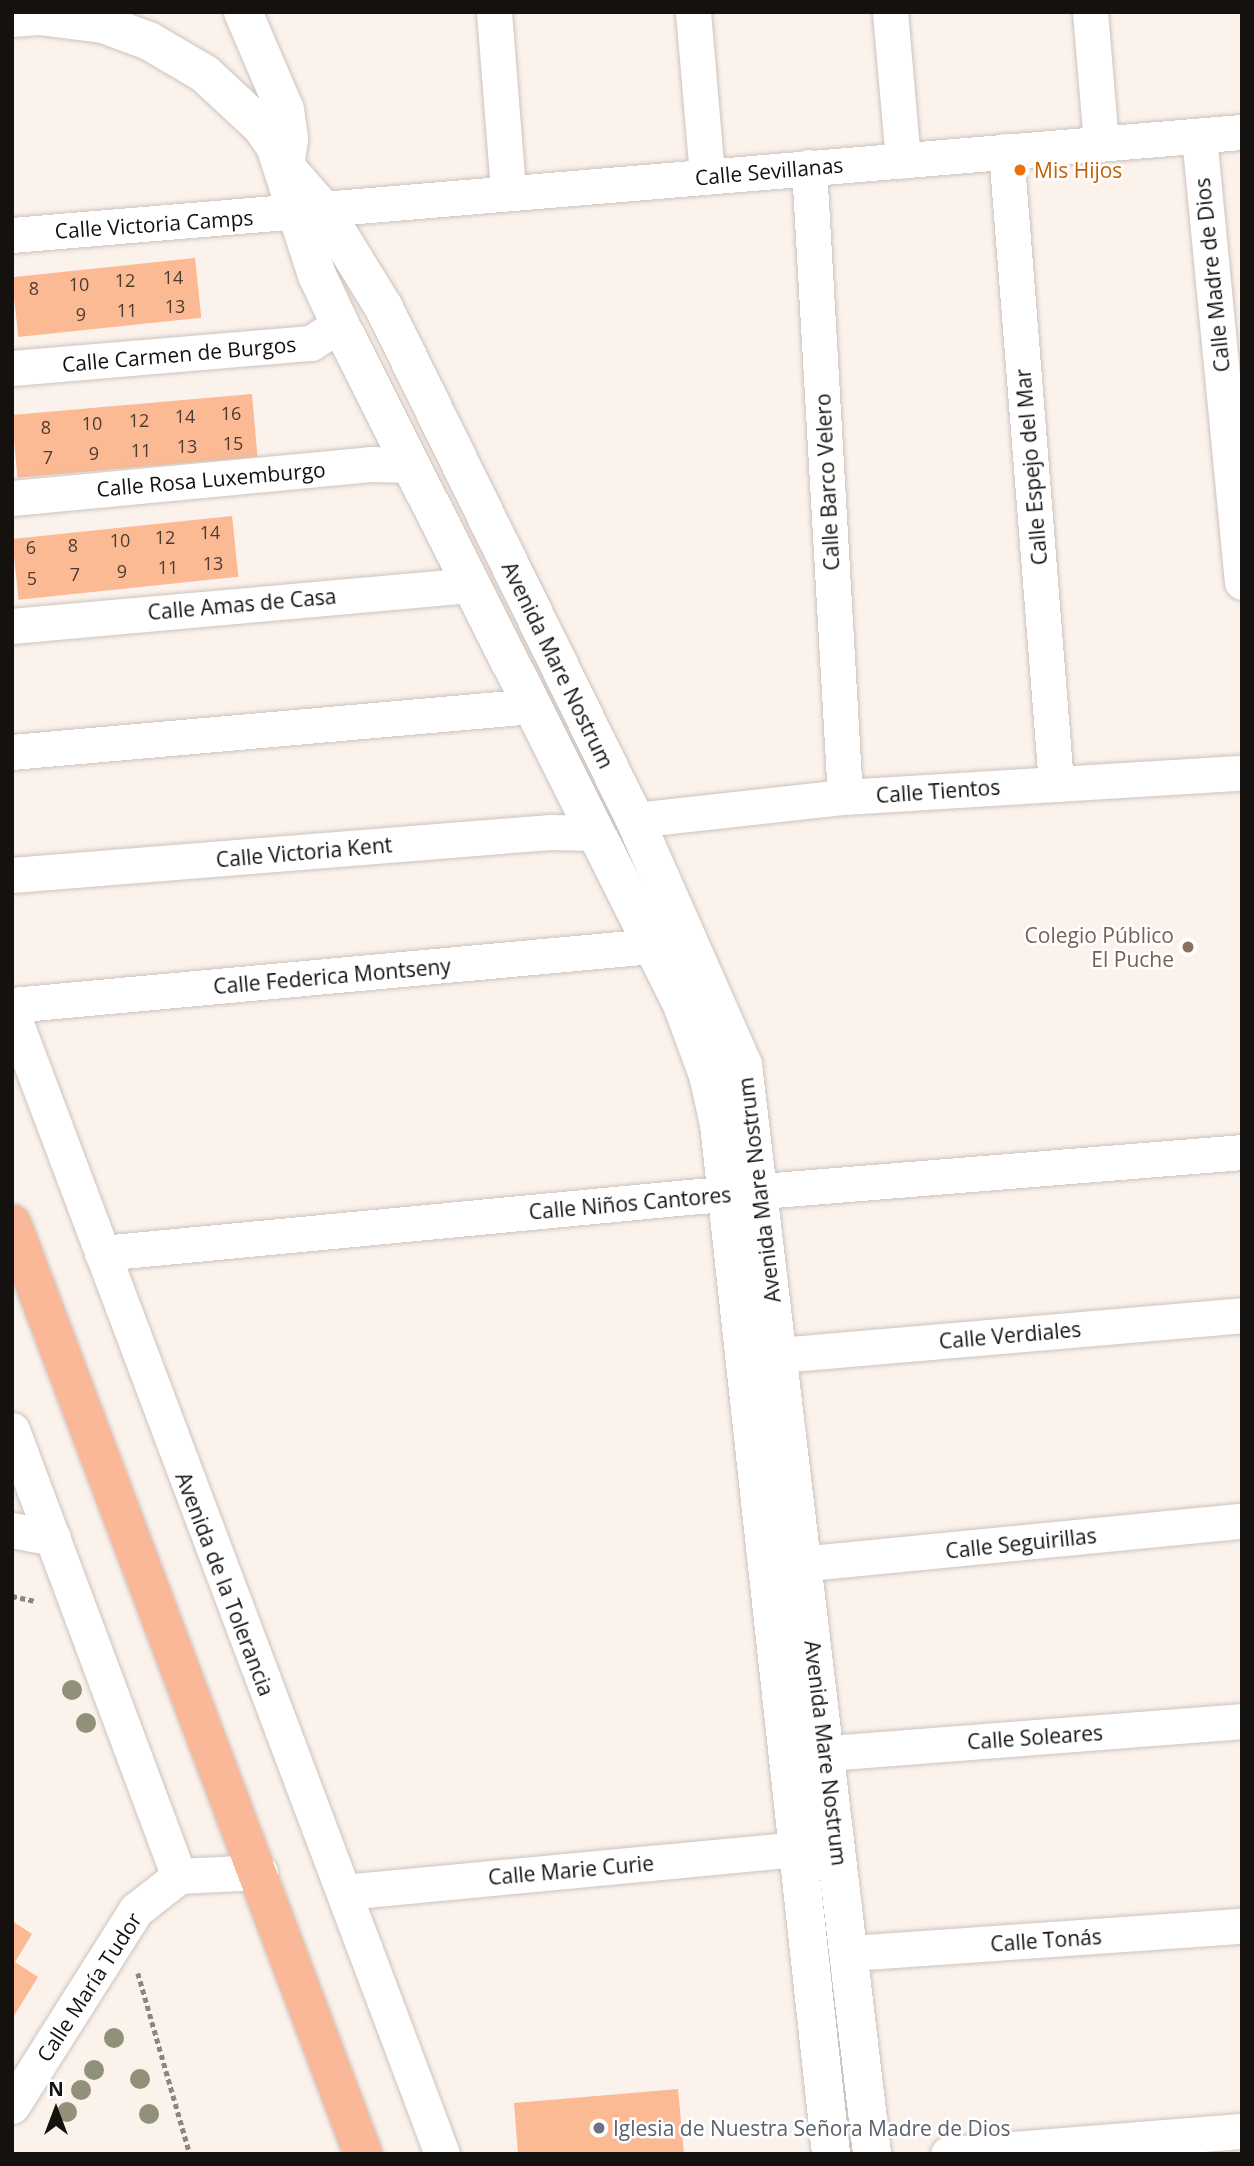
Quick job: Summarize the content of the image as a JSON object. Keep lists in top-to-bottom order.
{
  "streets": {
    "street": [
      "Calle Sevillanas",
      "Calle Victoria Camps",
      "Calle Madre de Dios",
      "Calle Carmen de Burgos",
      "Calle Espejo del Mar",
      "Calle Rosa Luxemburgo",
      "Calle Barco Velero",
      "Calle Amas de Casa",
      "Avenida Mare Nostrum",
      "Calle Tientos",
      "Calle Victoria Kent",
      "Calle Federica Montseny",
      "Calle Niños Cantores",
      "Calle Verdiales",
      "Calle Seguirillas",
      "Avenida de la Tolerancia",
      "Calle Soleares",
      "Calle Marie Curie",
      "Calle Tonás",
      "Calle María Tudor"
    ]
  },
  "crossings": [
    ["Calle Sevillanas", "Calle Victoria Camps"],
    ["Calle Sevillanas", "Calle Madre de Dios"],
    ["Calle Sevillanas", "Calle Espejo del Mar"],
    ["Calle Sevillanas", "Calle Barco Velero"],
    ["Calle Sevillanas", "Avenida Mare Nostrum"],
    ["Calle Victoria Camps", "Avenida Mare Nostrum"],
    ["Calle Carmen de Burgos", "Avenida Mare Nostrum"],
    ["Calle Espejo del Mar", "Calle Tientos"],
    ["Calle Rosa Luxemburgo", "Avenida Mare Nostrum"],
    ["Calle Barco Velero", "Calle Tientos"],
    ["Calle Amas de Casa", "Avenida Mare Nostrum"],
    ["Avenida Mare Nostrum", "Calle Tientos"],
    ["Avenida Mare Nostrum", "Calle Victoria Kent"],
    ["Avenida Mare Nostrum", "Calle Federica Montseny"],
    ["Avenida Mare Nostrum", "Calle Niños Cantores"],
    ["Avenida Mare Nostrum", "Calle Verdiales"],
    ["Avenida Mare Nostrum", "Calle Seguirillas"],
    ["Avenida Mare Nostrum", "Calle Soleares"],
    ["Avenida Mare Nostrum", "Calle Marie Curie"],
    ["Avenida Mare Nostrum", "Calle Tonás"],
    ["Calle Niños Cantores", "Avenida de la Tolerancia"],
    ["Avenida de la Tolerancia", "Calle Marie Curie"]
  ],
  "places": ["Mis Hijos", "Colegio Público El Puche", "Iglesia de Nuestra Señora Madre de Dios"],
  "house_numbers": [
    "14",
    "12",
    "10",
    "8",
    "13",
    "11",
    "9",
    "16",
    "14",
    "12",
    "10",
    "8",
    "15",
    "13",
    "11",
    "9",
    "7",
    "14",
    "12",
    "10",
    "8",
    "6",
    "13",
    "11",
    "9",
    "7",
    "5"
  ],
  "north": "top"
}
